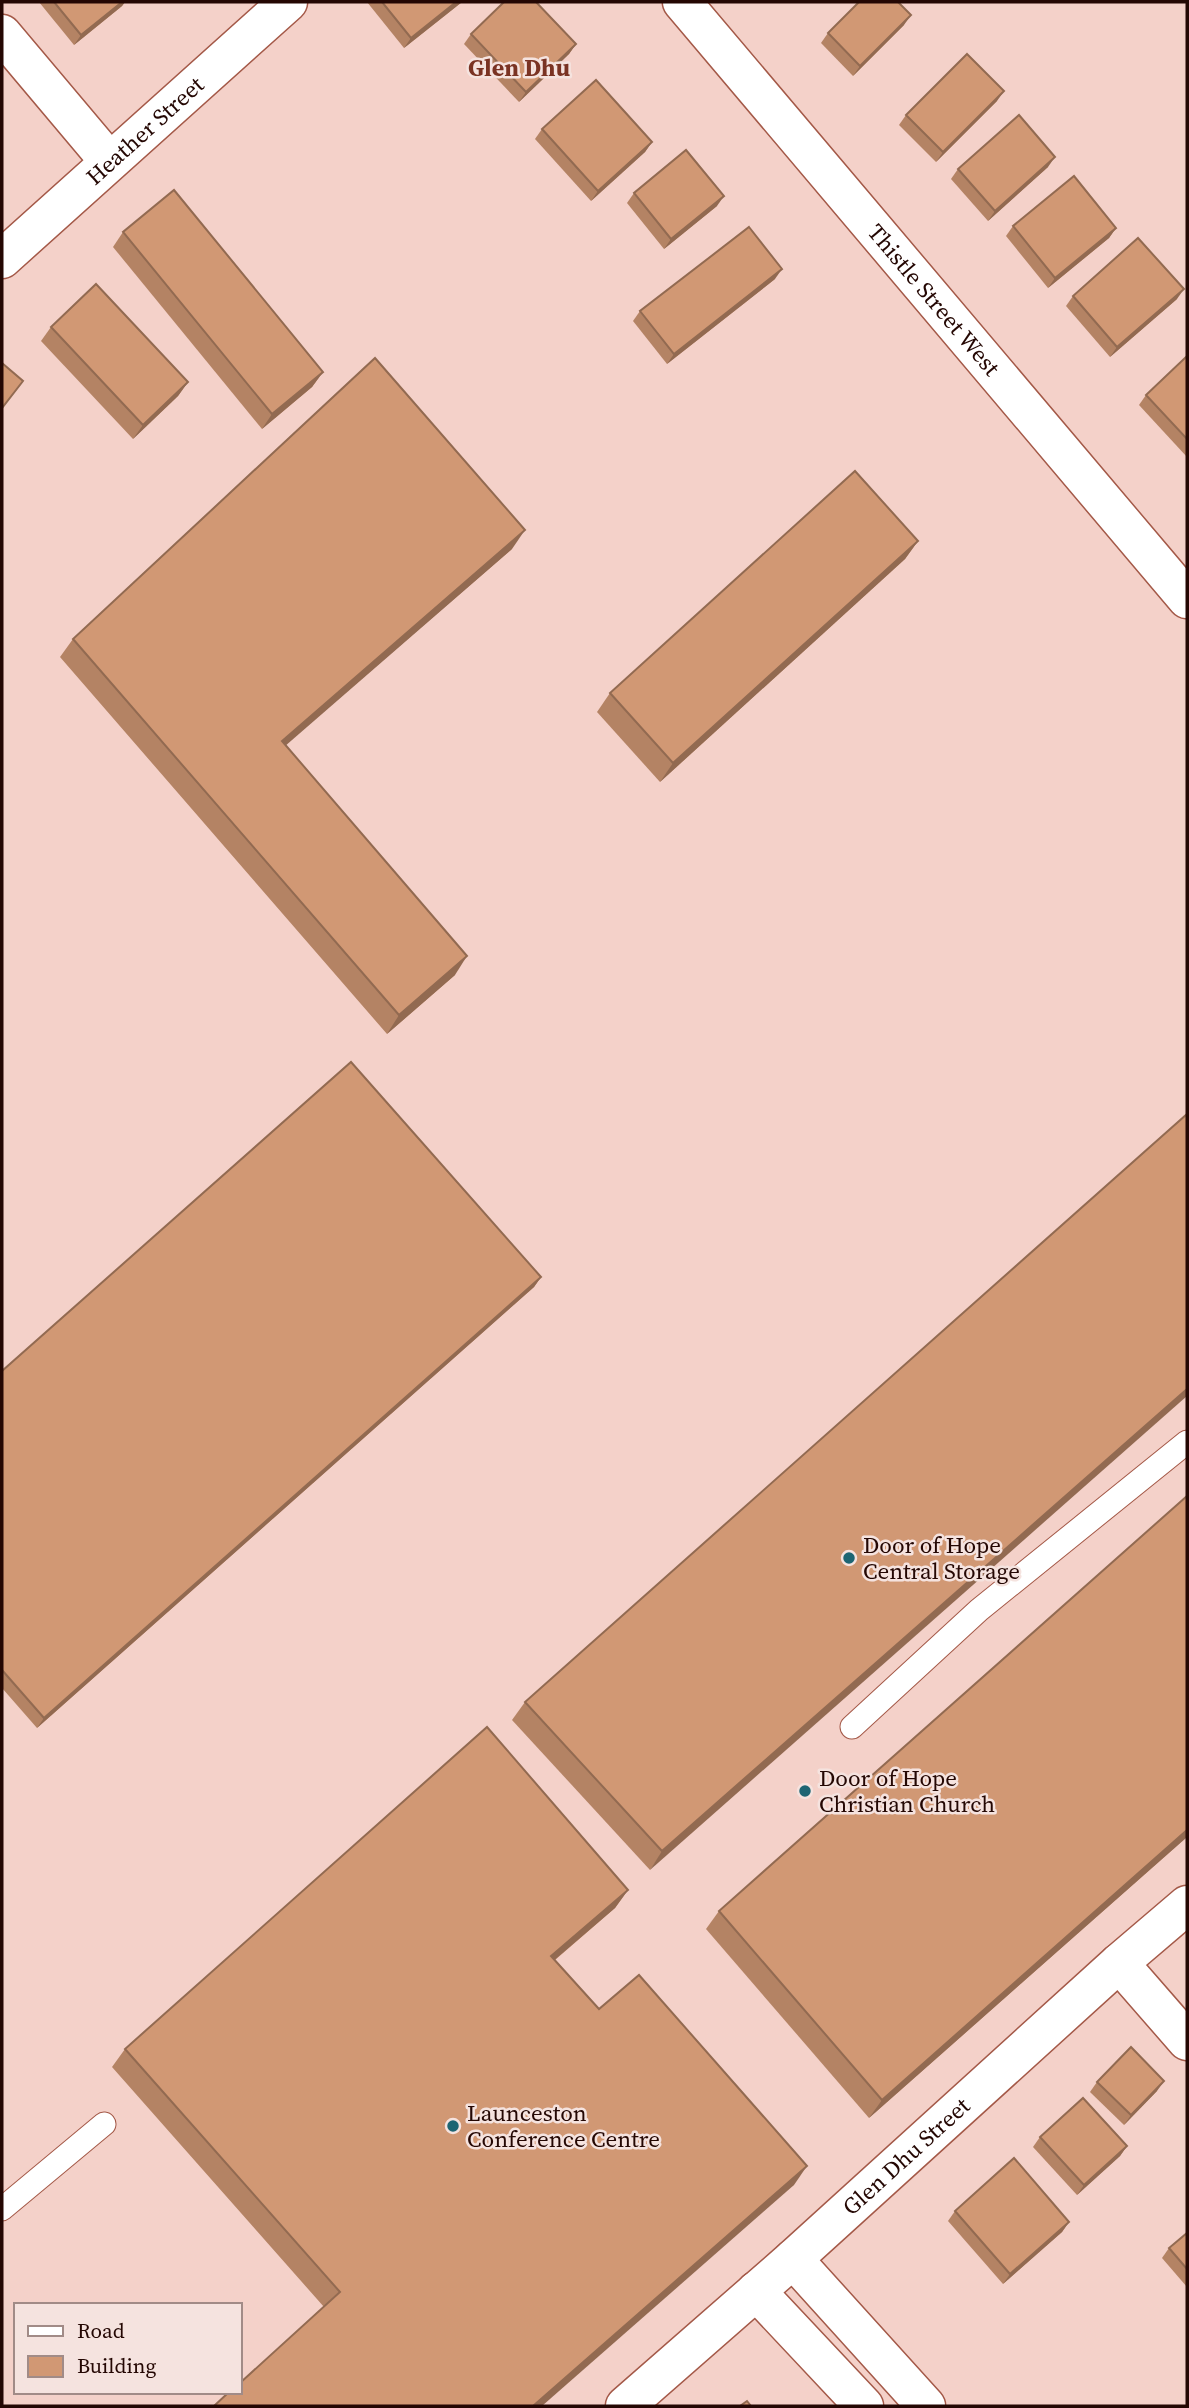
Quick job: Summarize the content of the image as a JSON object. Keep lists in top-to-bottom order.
{
  "streets": {
    "street": ["Heather Street", "Thistle Street West", "Glen Dhu Street"]
  },
  "districts": ["Glen Dhu"],
  "places": ["Door of Hope Central Storage", "Door of Hope Christian Church", "Launceston Conference Centre"],
  "legend": ["Road", "Building"]
}
